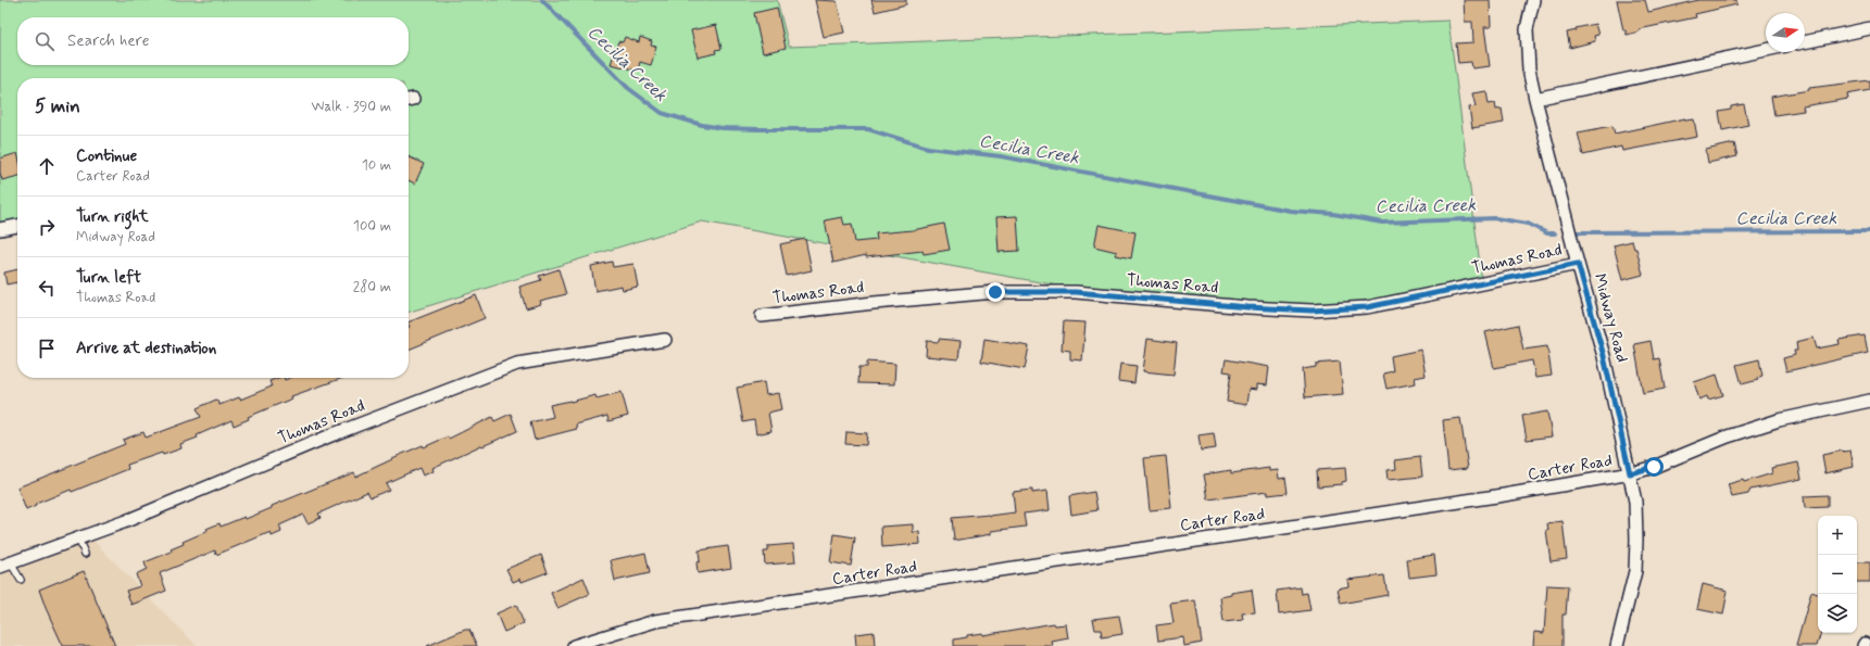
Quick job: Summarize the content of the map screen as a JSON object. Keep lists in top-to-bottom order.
{
  "streets": {
    "street": ["Thomas Road", "Midway Road", "Carter Road"]
  },
  "crossings": [
    ["Thomas Road", "Midway Road"],
    ["Midway Road", "Carter Road"]
  ],
  "water": ["Cecilia Creek"],
  "north": "right",
  "page": {
    "search": "Search here",
    "heading": ["5 min", "Walk · 390 m"],
    "list": [
      ["Continue", "Carter Road", "10 m"],
      ["Turn right", "Midway Road", "100 m"],
      ["Turn left", "Thomas Road", "280 m"],
      "Arrive at destination"
    ],
    "map_buttons": ["+", "−"]
  }
}
